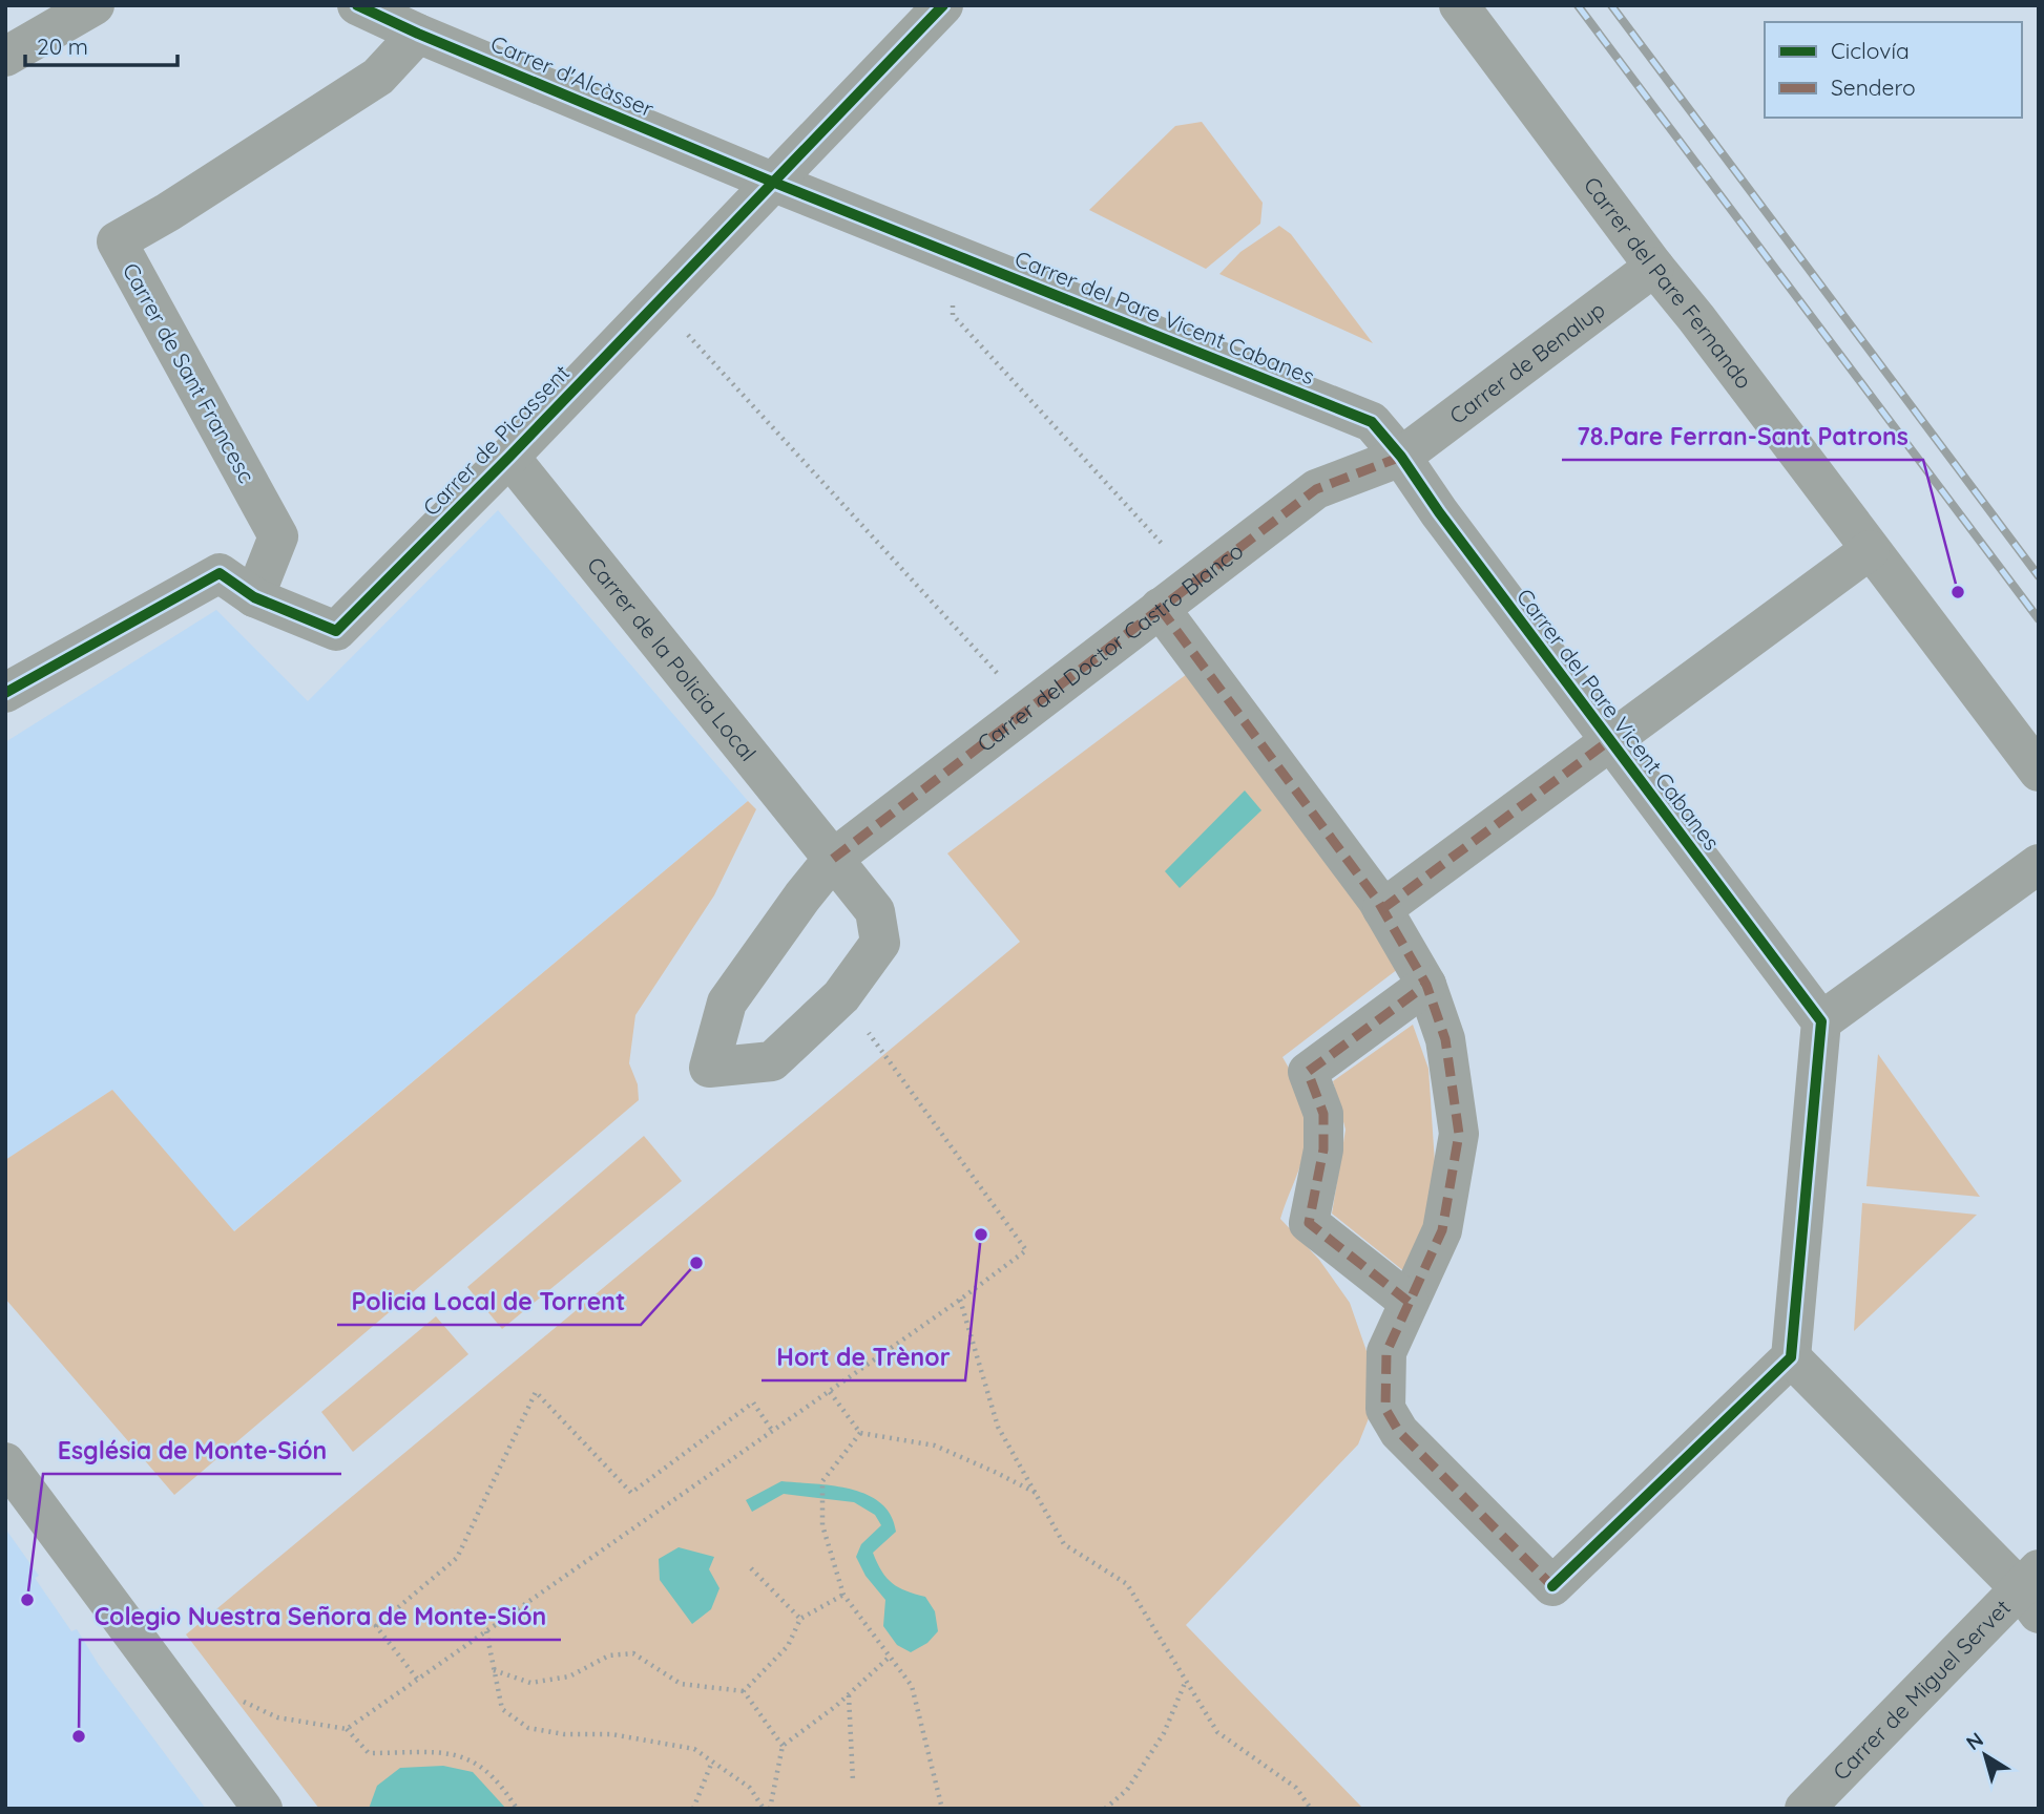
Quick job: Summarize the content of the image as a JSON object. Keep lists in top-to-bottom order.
{
  "streets": {
    "street": [
      "Carrer d'Alcàsser",
      "Carrer del Pare Fernando",
      "Carrer del Pare Vicent Cabanes",
      "Carrer de Benalup",
      "Carrer de Sant Francesc",
      "Carrer de Picassent",
      "Carrer del Doctor Castro Blanco",
      "Carrer de la Policia Local",
      "Carrer de Miguel Servet"
    ]
  },
  "crossings": [
    ["Carrer d'Alcàsser", "Carrer del Pare Vicent Cabanes"],
    ["Carrer d'Alcàsser", "Carrer de Sant Francesc"],
    ["Carrer d'Alcàsser", "Carrer de Picassent"],
    ["Carrer del Pare Fernando", "Carrer de Benalup"],
    ["Carrer del Pare Vicent Cabanes", "Carrer de Benalup"],
    ["Carrer del Pare Vicent Cabanes", "Carrer de Picassent"],
    ["Carrer del Pare Vicent Cabanes", "Carrer del Doctor Castro Blanco"],
    ["Carrer de Benalup", "Carrer del Doctor Castro Blanco"],
    ["Carrer de Sant Francesc", "Carrer de Picassent"],
    ["Carrer de Picassent", "Carrer de la Policia Local"],
    ["Carrer del Doctor Castro Blanco", "Carrer de la Policia Local"]
  ],
  "places": [
    "78.Pare Ferran-Sant Patrons",
    "Hort de Trènor",
    "Policia Local de Torrent",
    "Església de Monte-Sión",
    "Colegio Nuestra Señora de Monte-Sión"
  ],
  "legend": ["Ciclovía", "Sendero"],
  "scale_bar": "20 m",
  "north": "top left"
}
